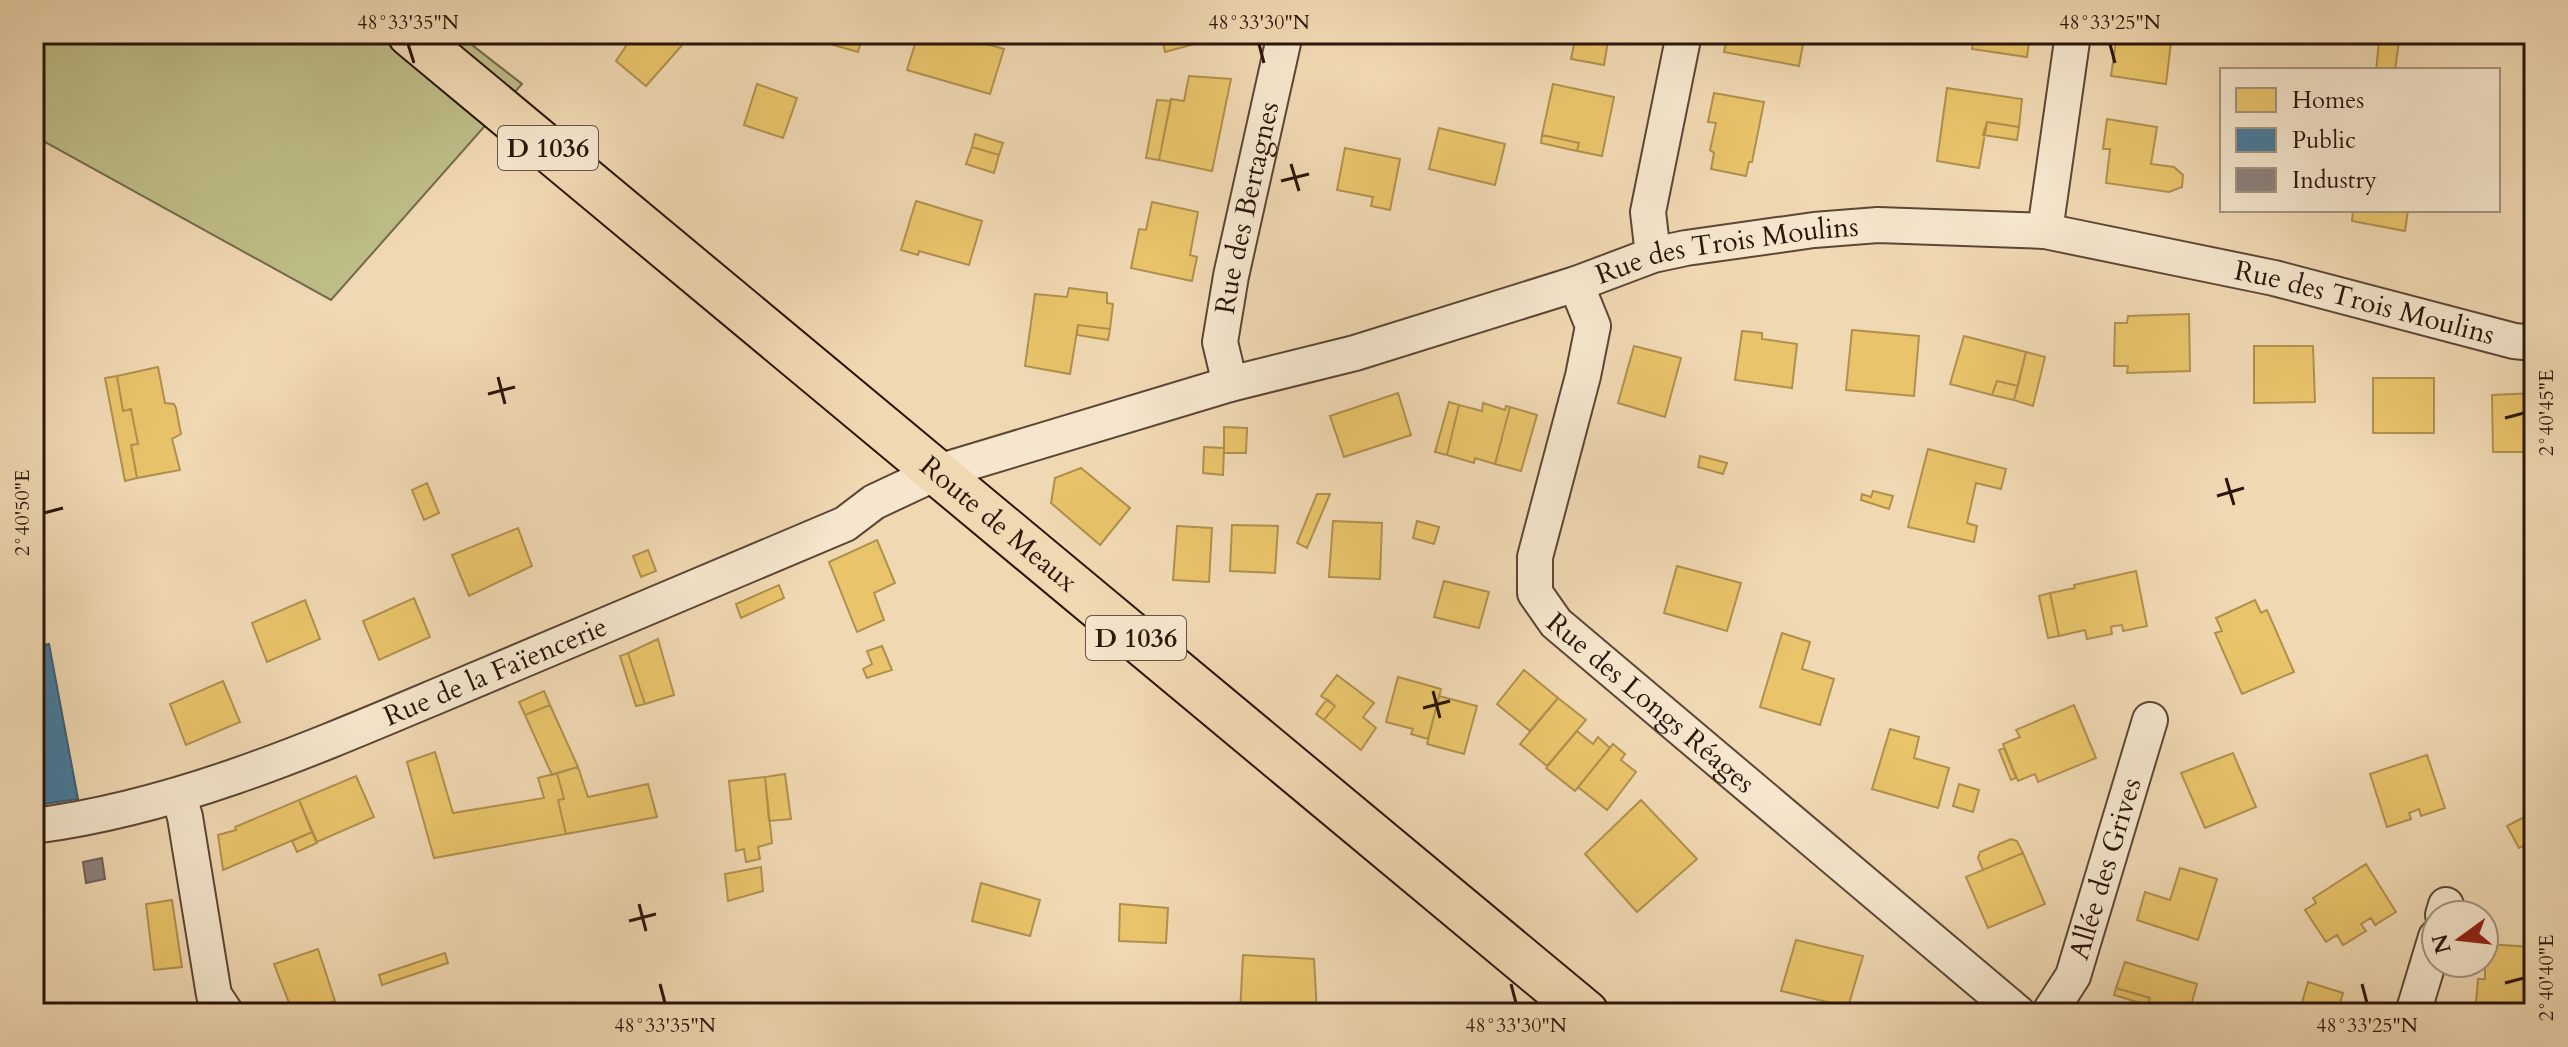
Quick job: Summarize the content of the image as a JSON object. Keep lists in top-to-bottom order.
{
  "streets": {
    "main road": ["D 1036", "Route de Meaux"],
    "street": [
      "Rue des Bertagnes",
      "Rue des Trois Moulins",
      "Rue de la Faïencerie",
      "Rue des Longs Réages",
      "Allée des Grives"
    ]
  },
  "crossings": [
    ["Rue des Bertagnes", "Rue des Trois Moulins"],
    ["Rue des Trois Moulins", "Route de Meaux"],
    ["Rue des Trois Moulins", "Rue de la Faïencerie"],
    ["Rue des Trois Moulins", "Rue des Longs Réages"],
    ["Route de Meaux", "Rue de la Faïencerie"]
  ],
  "legend": ["Homes", "Public", "Industry"],
  "north": "left",
  "coordinates": [
    "48°33'35\"N",
    "48°33'30\"N",
    "48°33'25\"N",
    "2°40'45\"E",
    "2°40'50\"E",
    "2°40'40\"E"
  ]
}
